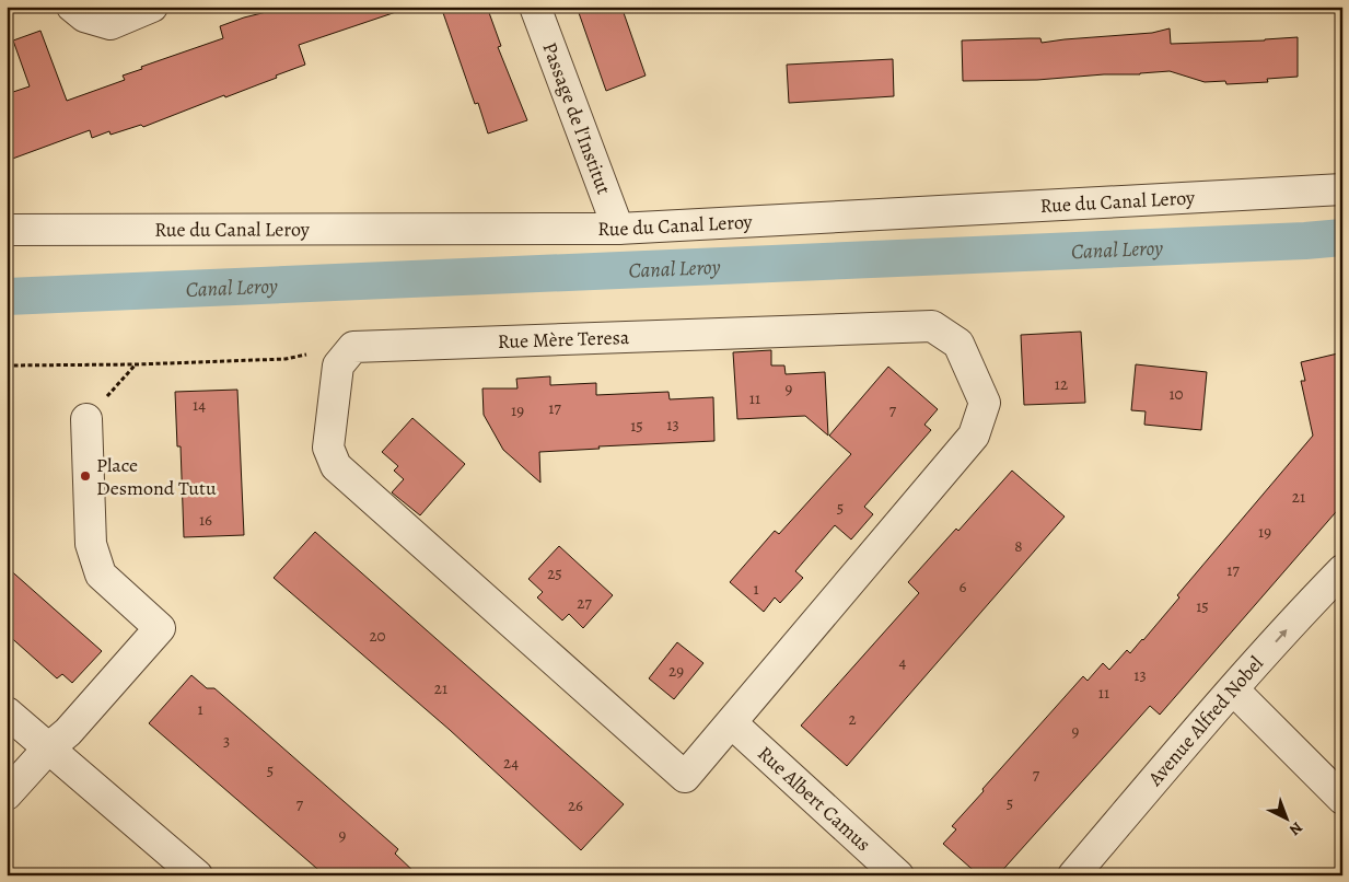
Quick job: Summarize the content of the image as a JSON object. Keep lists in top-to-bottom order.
{
  "streets": {
    "street": [
      "Passage de l'Institut",
      "Rue du Canal Leroy",
      "Rue Mère Teresa",
      "Avenue Alfred Nobel",
      "Rue Albert Camus"
    ]
  },
  "crossings": [
    ["Passage de l'Institut", "Rue du Canal Leroy"],
    ["Rue Mère Teresa", "Rue Albert Camus"]
  ],
  "one_way": ["Avenue Alfred Nobel"],
  "water": ["Canal Leroy"],
  "places": ["Place Desmond Tutu"],
  "house_numbers": [
    "12",
    "9",
    "10",
    "11",
    "14",
    "17",
    "19",
    "7",
    "13",
    "15",
    "21",
    "5",
    "16",
    "19",
    "8",
    "17",
    "25",
    "6",
    "1",
    "27",
    "15",
    "20",
    "4",
    "29",
    "13",
    "21",
    "11",
    "1",
    "2",
    "9",
    "3",
    "24",
    "5",
    "7",
    "5",
    "7",
    "26",
    "9"
  ],
  "north": "bottom right"
}
